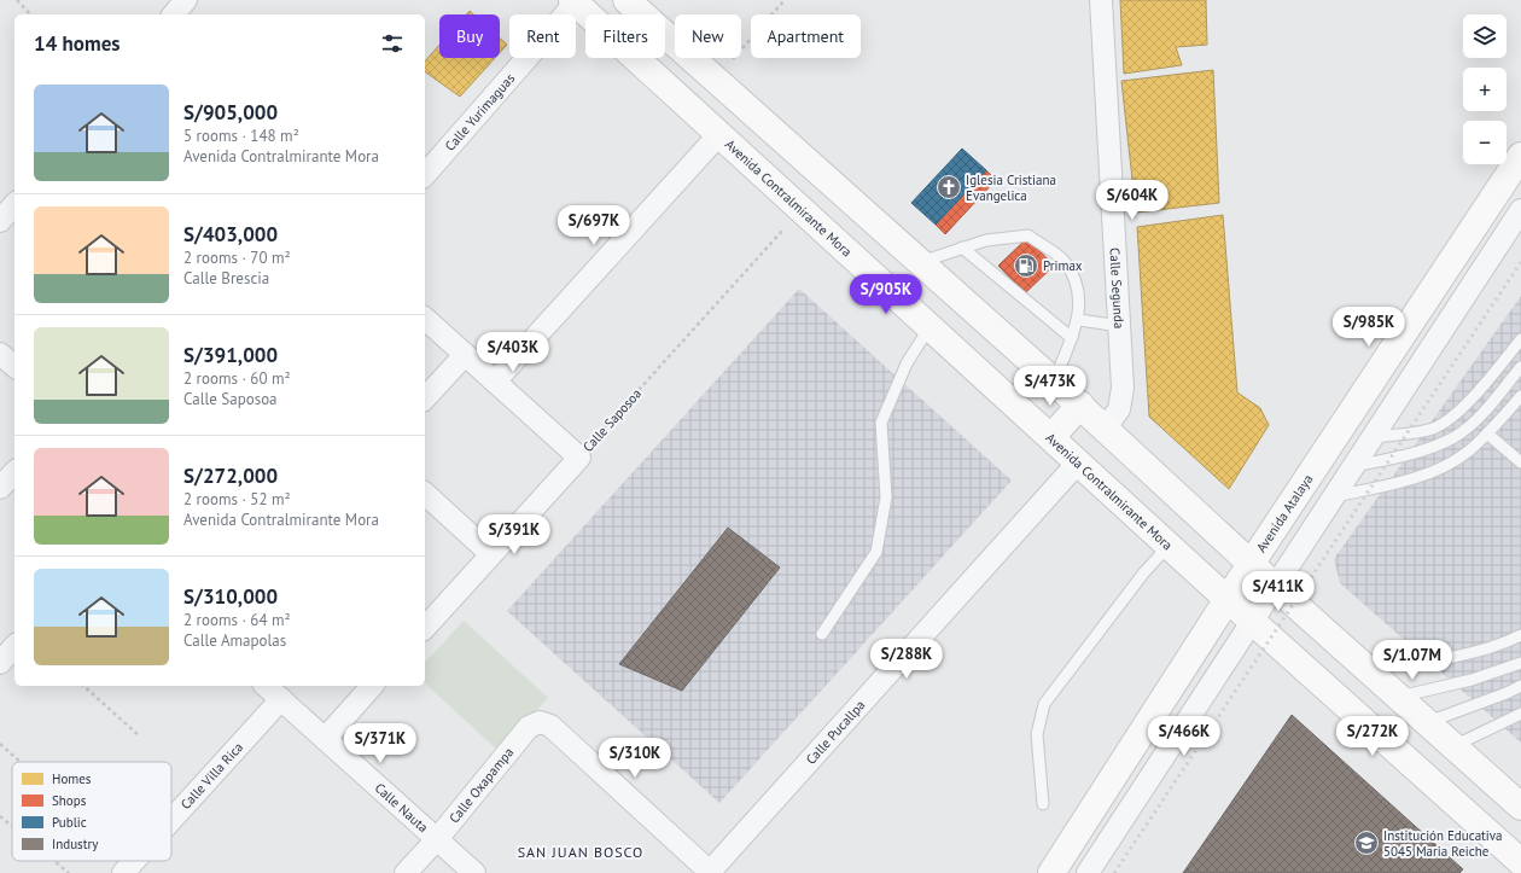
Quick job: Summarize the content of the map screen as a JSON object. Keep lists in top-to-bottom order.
{
  "streets": {
    "main road": ["Avenida Contralmirante Mora", "Avenida Atalaya"],
    "street": [
      "Calle Yurimaguas",
      "Calle Segunda",
      "Calle Saposoa",
      "Calle Pucallpa",
      "Calle Villa Rica",
      "Calle Oxapampa",
      "Calle Nauta"
    ]
  },
  "crossings": [
    ["Calle Yurimaguas", "Avenida Contralmirante Mora"],
    ["Avenida Contralmirante Mora", "Calle Saposoa"],
    ["Avenida Contralmirante Mora", "Avenida Atalaya"],
    ["Avenida Contralmirante Mora", "Calle Pucallpa"],
    ["Calle Pucallpa", "Calle Oxapampa"],
    ["Calle Villa Rica", "Calle Nauta"],
    ["Calle Oxapampa", "Calle Nauta"]
  ],
  "districts": ["SAN JUAN BOSCO"],
  "places": {
    "church": ["Iglesia Cristiana Evangelica"],
    "fuel station": ["Primax"],
    "school or university": ["Institución Educativa 5045 Maria Reiche"]
  },
  "legend": [
    "Homes",
    "Shops",
    "Public",
    "Industry"
  ],
  "page": {
    "map_buttons": ["+", "−"],
    "chip": [
      "Buy",
      "Rent",
      "Filters",
      "New",
      "Apartment"
    ],
    "heading": "14 homes",
    "list": [
      {
        "name": "S/905,000",
        "note": "5 rooms · 148 m² · Avenida Contralmirante Mora"
      },
      {
        "name": "S/403,000",
        "note": "2 rooms · 70 m² · Calle Brescia"
      },
      {
        "name": "S/391,000",
        "note": "2 rooms · 60 m² · Calle Saposoa"
      },
      {
        "name": "S/272,000",
        "note": "2 rooms · 52 m² · Avenida Contralmirante Mora"
      },
      {
        "name": "S/310,000",
        "note": "2 rooms · 64 m² · Calle Amapolas"
      }
    ],
    "price": [
      "S/604K",
      "S/697K",
      "S/905K",
      "S/985K",
      "S/403K",
      "S/473K",
      "S/391K",
      "S/411K",
      "S/288K",
      "S/1.07M",
      "S/466K",
      "S/272K",
      "S/371K",
      "S/310K"
    ]
  }
}
